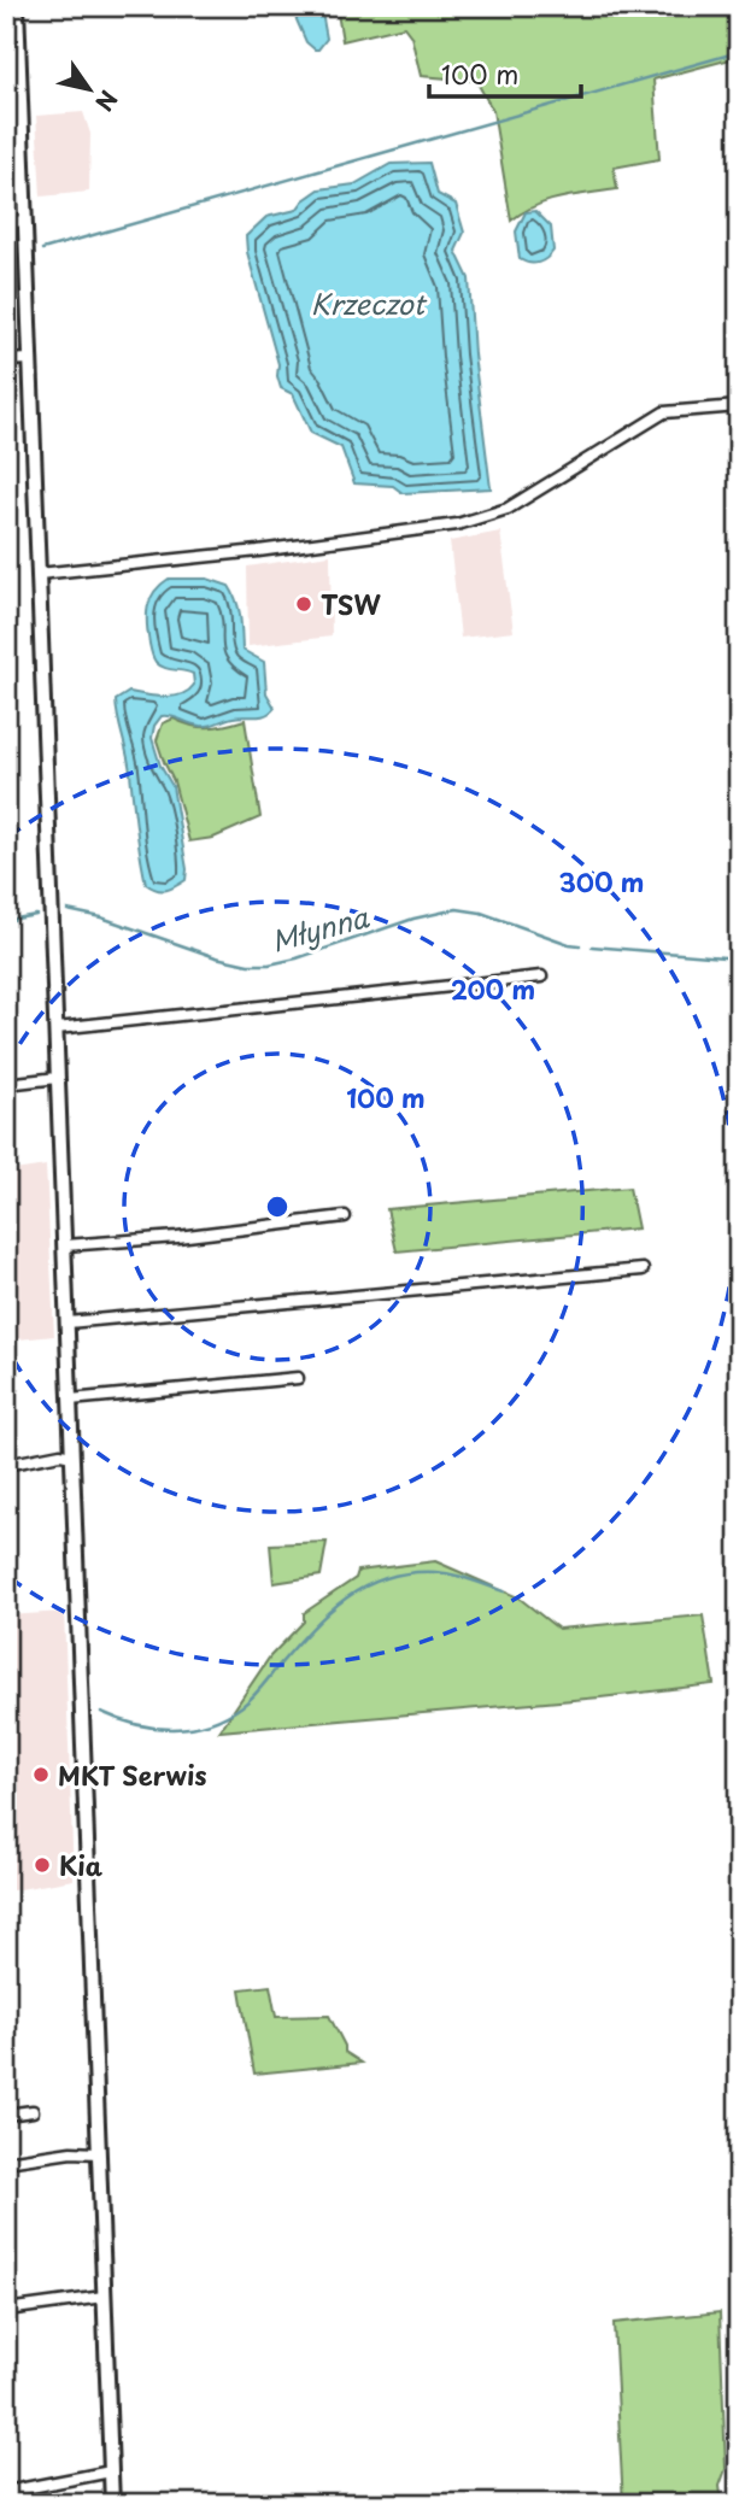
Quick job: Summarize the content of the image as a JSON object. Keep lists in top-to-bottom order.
{
  "water": ["Krzeczot", "Młynna"],
  "places": ["TSW", "MKT Serwis", "Kia"],
  "scale_bar": "100 m",
  "north": "bottom right",
  "rings": ["300 m", "200 m", "100 m"]
}
